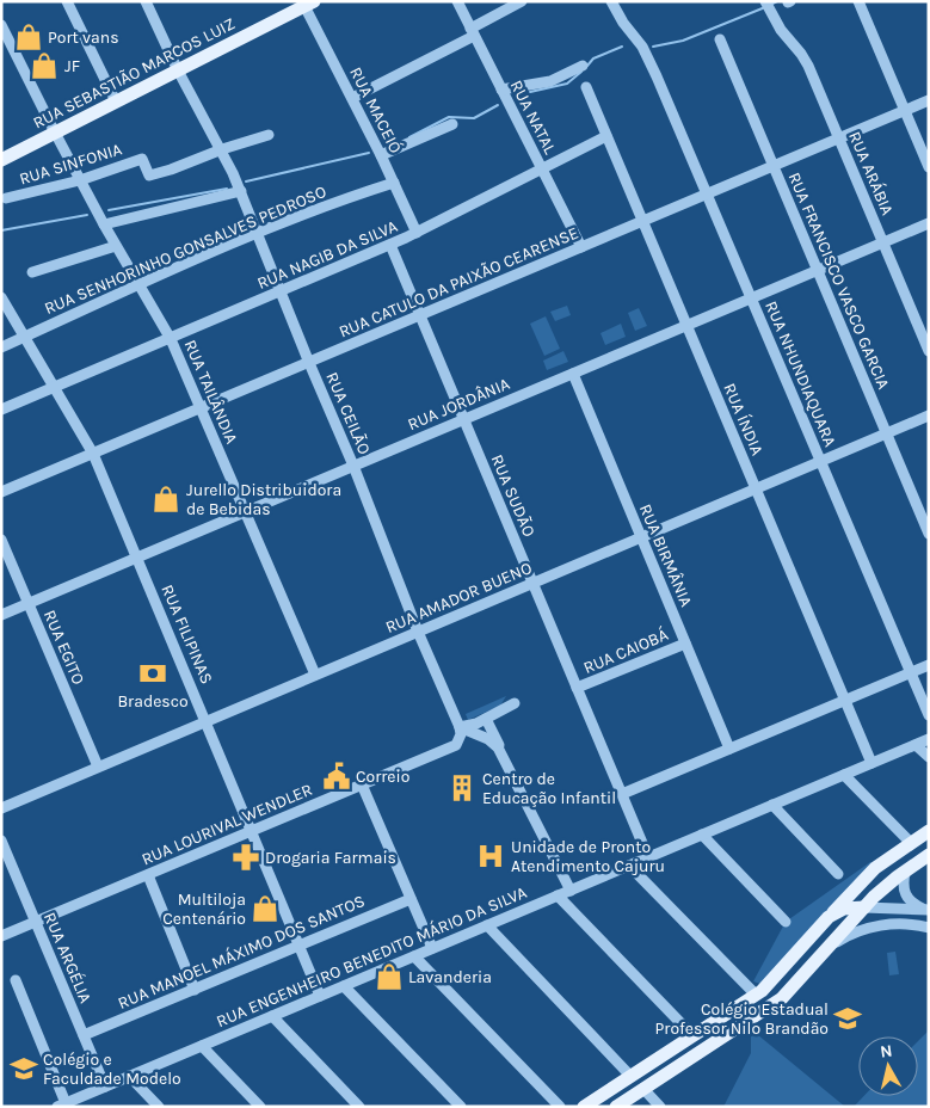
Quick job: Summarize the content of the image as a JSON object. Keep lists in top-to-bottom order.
{
  "streets": {
    "main road": ["RUA SEBASTIÃO MARCOS LUIZ"],
    "street": [
      "RUA MACEIÓ",
      "RUA NATAL",
      "RUA SINFONIA",
      "RUA ARÁBIA",
      "RUA SENHORINHO GONSALVES PEDROSO",
      "RUA NAGIB DA SILVA",
      "RUA FRANCISCO VASCO GARCIA",
      "RUA CATULO DA PAIXÃO CEARENSE",
      "RUA NHUNDIAQUARA",
      "RUA TAILÂNDIA",
      "RUA JORDÂNIA",
      "RUA CEILÃO",
      "RUA ÍNDIA",
      "RUA SUDÃO",
      "RUA BIRMÂNIA",
      "RUA AMADOR BUENO",
      "RUA FILIPINAS",
      "RUA EGITO",
      "RUA CAIOBÁ",
      "RUA LOURIVAL WENDLER",
      "RUA MANOEL MÁXIMO DOS SANTOS",
      "RUA ENGENHEIRO BENEDITO MÁRIO DA SILVA",
      "RUA ARGÉLIA"
    ]
  },
  "crossings": [
    ["RUA SEBASTIÃO MARCOS LUIZ", "RUA MACEIÓ"],
    ["RUA SEBASTIÃO MARCOS LUIZ", "RUA TAILÂNDIA"],
    ["RUA SEBASTIÃO MARCOS LUIZ", "RUA CEILÃO"],
    ["RUA MACEIÓ", "RUA SENHORINHO GONSALVES PEDROSO"],
    ["RUA MACEIÓ", "RUA NAGIB DA SILVA"],
    ["RUA NATAL", "RUA NAGIB DA SILVA"],
    ["RUA NATAL", "RUA CATULO DA PAIXÃO CEARENSE"],
    ["RUA SINFONIA", "RUA TAILÂNDIA"],
    ["RUA SINFONIA", "RUA CEILÃO"],
    ["RUA ARÁBIA", "RUA CATULO DA PAIXÃO CEARENSE"],
    ["RUA ARÁBIA", "RUA JORDÂNIA"],
    ["RUA SENHORINHO GONSALVES PEDROSO", "RUA TAILÂNDIA"],
    ["RUA SENHORINHO GONSALVES PEDROSO", "RUA CEILÃO"],
    ["RUA SENHORINHO GONSALVES PEDROSO", "RUA FILIPINAS"],
    ["RUA NAGIB DA SILVA", "RUA TAILÂNDIA"],
    ["RUA NAGIB DA SILVA", "RUA CEILÃO"],
    ["RUA NAGIB DA SILVA", "RUA ÍNDIA"],
    ["RUA NAGIB DA SILVA", "RUA SUDÃO"],
    ["RUA NAGIB DA SILVA", "RUA FILIPINAS"],
    ["RUA FRANCISCO VASCO GARCIA", "RUA CATULO DA PAIXÃO CEARENSE"],
    ["RUA FRANCISCO VASCO GARCIA", "RUA JORDÂNIA"],
    ["RUA FRANCISCO VASCO GARCIA", "RUA AMADOR BUENO"],
    ["RUA CATULO DA PAIXÃO CEARENSE", "RUA NHUNDIAQUARA"],
    ["RUA CATULO DA PAIXÃO CEARENSE", "RUA TAILÂNDIA"],
    ["RUA CATULO DA PAIXÃO CEARENSE", "RUA CEILÃO"],
    ["RUA CATULO DA PAIXÃO CEARENSE", "RUA ÍNDIA"],
    ["RUA CATULO DA PAIXÃO CEARENSE", "RUA SUDÃO"],
    ["RUA CATULO DA PAIXÃO CEARENSE", "RUA FILIPINAS"],
    ["RUA NHUNDIAQUARA", "RUA JORDÂNIA"],
    ["RUA NHUNDIAQUARA", "RUA AMADOR BUENO"],
    ["RUA TAILÂNDIA", "RUA JORDÂNIA"],
    ["RUA TAILÂNDIA", "RUA AMADOR BUENO"],
    ["RUA JORDÂNIA", "RUA CEILÃO"],
    ["RUA JORDÂNIA", "RUA ÍNDIA"],
    ["RUA JORDÂNIA", "RUA SUDÃO"],
    ["RUA JORDÂNIA", "RUA BIRMÂNIA"],
    ["RUA JORDÂNIA", "RUA FILIPINAS"],
    ["RUA JORDÂNIA", "RUA EGITO"],
    ["RUA CEILÃO", "RUA AMADOR BUENO"],
    ["RUA CEILÃO", "RUA LOURIVAL WENDLER"],
    ["RUA ÍNDIA", "RUA AMADOR BUENO"],
    ["RUA ÍNDIA", "RUA ENGENHEIRO BENEDITO MÁRIO DA SILVA"],
    ["RUA SUDÃO", "RUA AMADOR BUENO"],
    ["RUA SUDÃO", "RUA CAIOBÁ"],
    ["RUA SUDÃO", "RUA ENGENHEIRO BENEDITO MÁRIO DA SILVA"],
    ["RUA BIRMÂNIA", "RUA AMADOR BUENO"],
    ["RUA BIRMÂNIA", "RUA CAIOBÁ"],
    ["RUA AMADOR BUENO", "RUA FILIPINAS"],
    ["RUA AMADOR BUENO", "RUA EGITO"],
    ["RUA FILIPINAS", "RUA LOURIVAL WENDLER"],
    ["RUA FILIPINAS", "RUA MANOEL MÁXIMO DOS SANTOS"],
    ["RUA FILIPINAS", "RUA ENGENHEIRO BENEDITO MÁRIO DA SILVA"],
    ["RUA LOURIVAL WENDLER", "RUA ARGÉLIA"],
    ["RUA MANOEL MÁXIMO DOS SANTOS", "RUA ARGÉLIA"],
    ["RUA ENGENHEIRO BENEDITO MÁRIO DA SILVA", "RUA ARGÉLIA"]
  ],
  "places": {
    "shop": [
      "Port vans",
      "JF",
      "Jurello Distribuidora de Bebidas",
      "Multiloja Centenário",
      "Lavanderia"
    ],
    "bank": ["Bradesco"],
    "public building": ["Correio"],
    "building": ["Centro de Educação Infantil"],
    "hospital": ["Unidade de Pronto Atendimento Cajuru"],
    "pharmacy": ["Drogaria Farmais"],
    "school or university": ["Colégio Estadual Professor Nilo Brandão", "Colégio e Faculdade Modelo"]
  },
  "north": "top"
}
